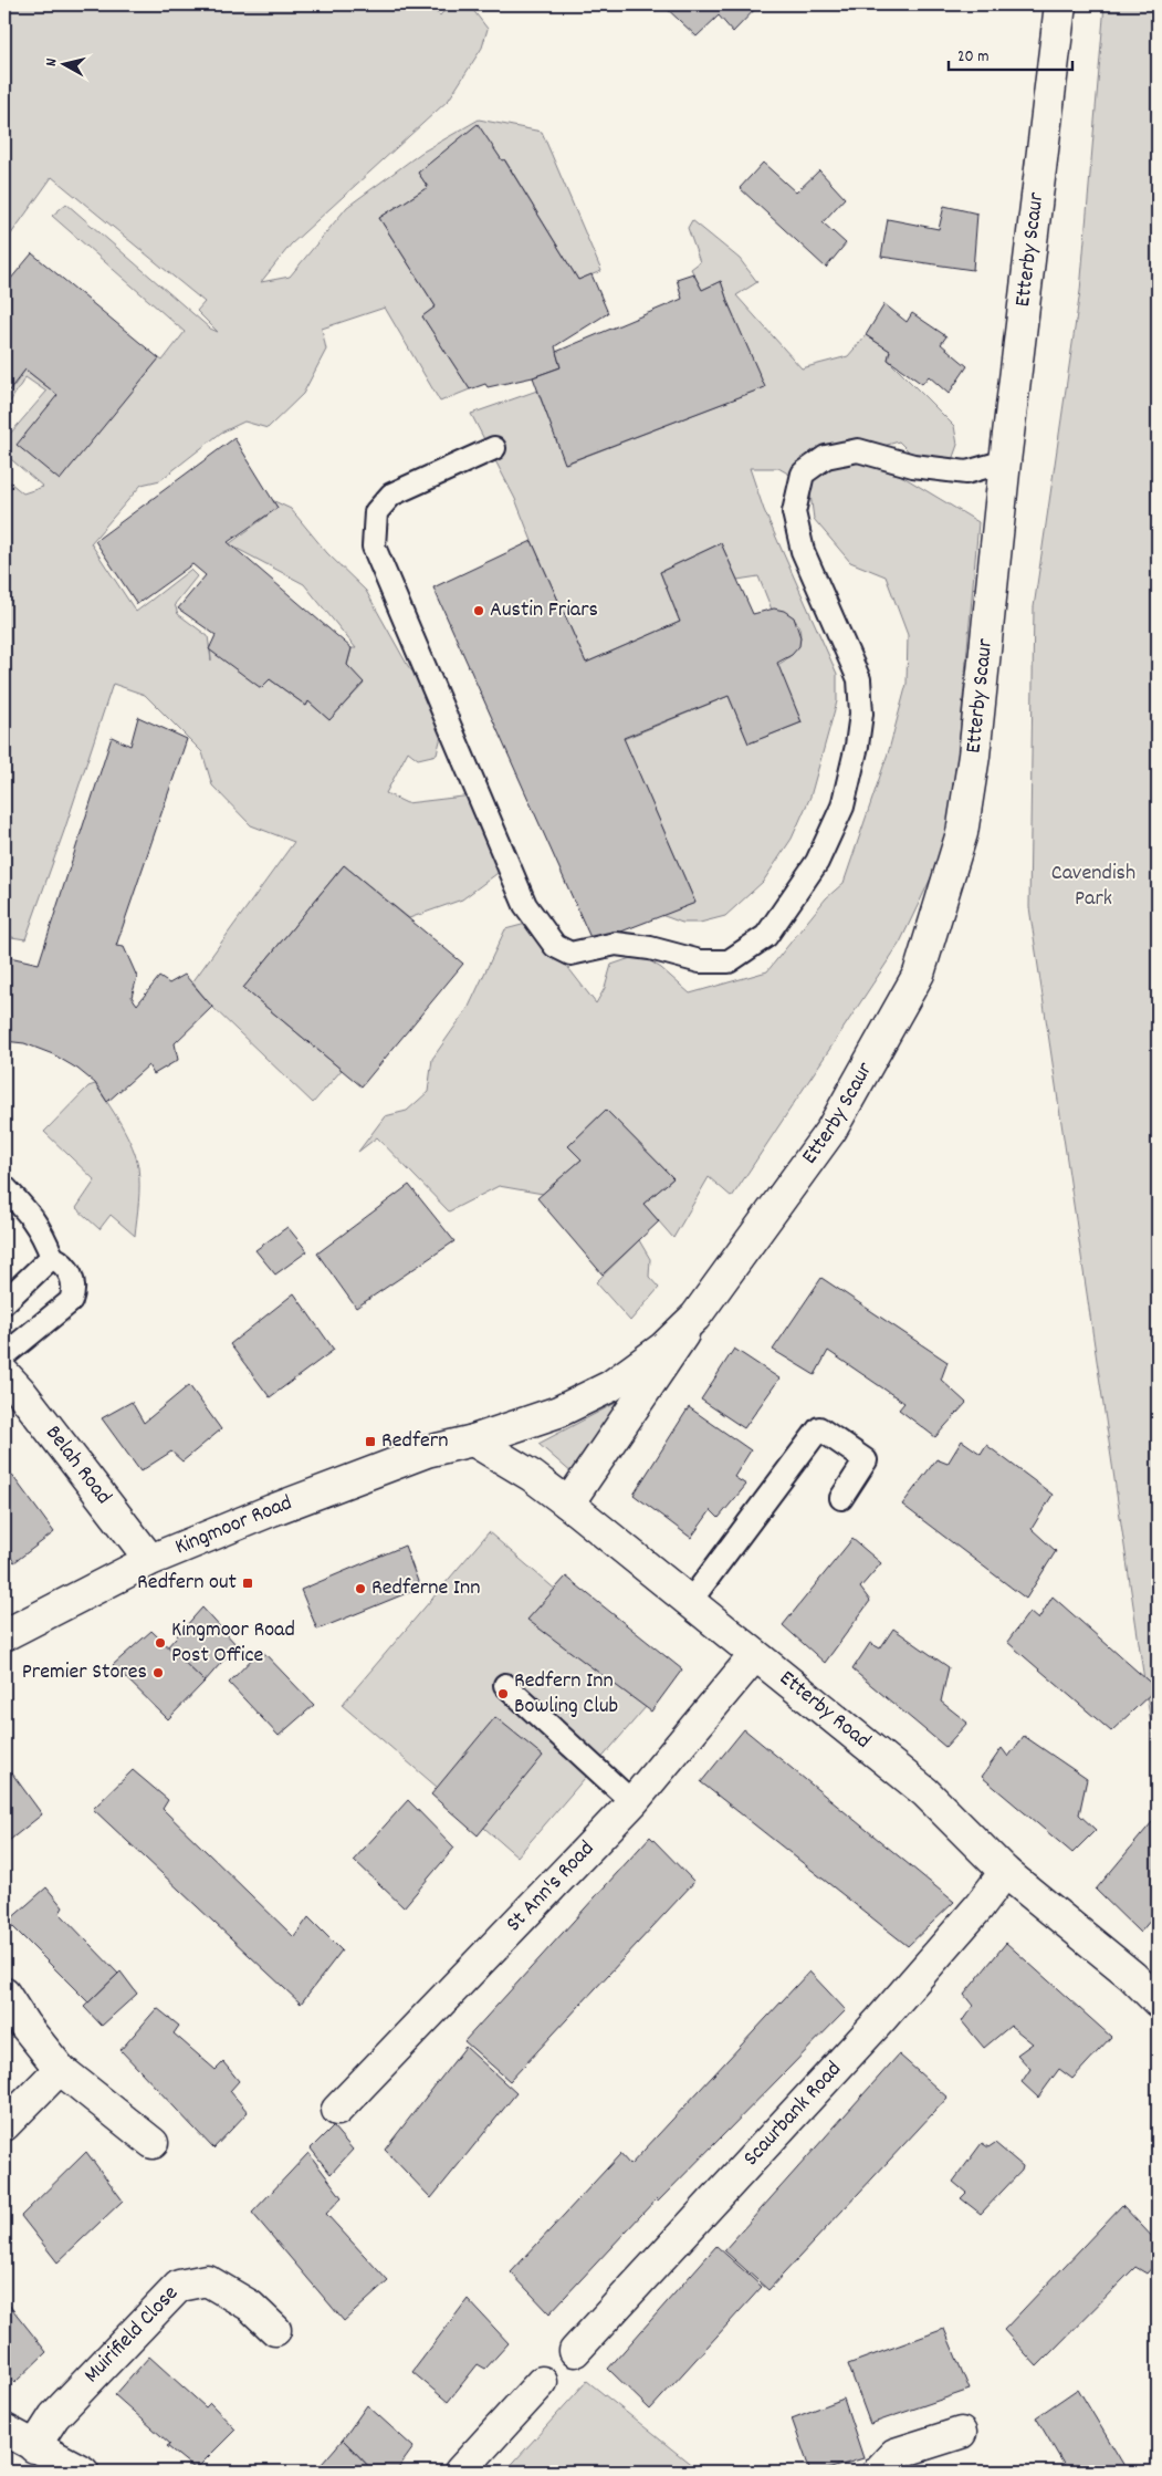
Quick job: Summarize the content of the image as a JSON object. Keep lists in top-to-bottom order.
{
  "streets": {
    "street": [
      "Etterby Scaur",
      "Belah Road",
      "Kingmoor Road",
      "Etterby Road",
      "St Ann's Road",
      "Scaurbank Road",
      "Muirifield Close"
    ]
  },
  "crossings": [
    ["Etterby Scaur", "Kingmoor Road"],
    ["Etterby Scaur", "Etterby Road"],
    ["Belah Road", "Kingmoor Road"],
    ["Kingmoor Road", "Etterby Road"],
    ["Etterby Road", "St Ann's Road"],
    ["Etterby Road", "Scaurbank Road"]
  ],
  "parks": ["Cavendish Park"],
  "places": {
    "other": [
      "Austin Friars",
      "Redferne Inn",
      "Kingmoor Road Post Office",
      "Premier Stores",
      "Redfern Inn Bowling Club"
    ],
    "transit": ["Redfern", "Redfern out"]
  },
  "scale_bar": "20 m",
  "north": "left"
}
